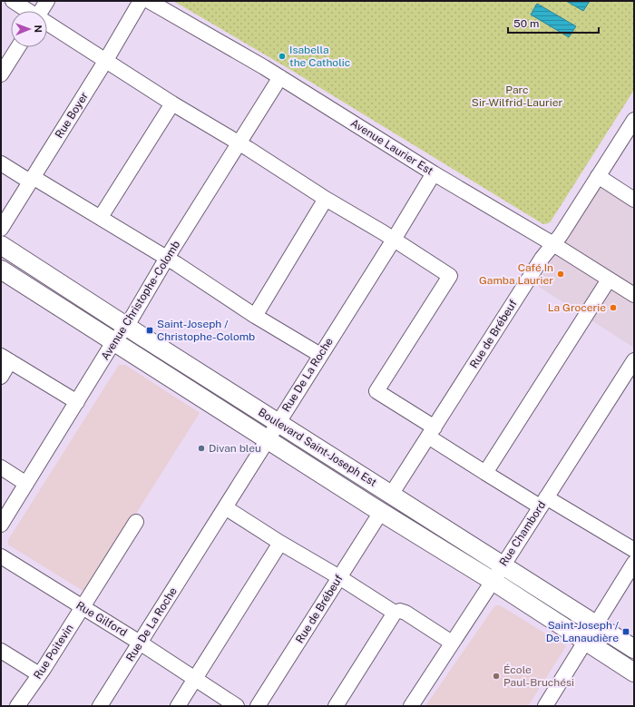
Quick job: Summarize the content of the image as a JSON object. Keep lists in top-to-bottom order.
{
  "streets": {
    "main road": ["Boulevard Saint-Joseph Est"],
    "street": [
      "Rue Boyer",
      "Avenue Laurier Est",
      "Avenue Christophe-Colomb",
      "Rue de Brébeuf",
      "Rue De La Roche",
      "Rue Chambord",
      "Rue Gilford",
      "Rue Poitevin"
    ]
  },
  "crossings": [
    ["Avenue Laurier Est", "Avenue Christophe-Colomb"],
    ["Avenue Laurier Est", "Rue de Brébeuf"],
    ["Avenue Laurier Est", "Rue De La Roche"],
    ["Avenue Christophe-Colomb", "Boulevard Saint-Joseph Est"],
    ["Rue de Brébeuf", "Boulevard Saint-Joseph Est"],
    ["Rue De La Roche", "Boulevard Saint-Joseph Est"],
    ["Rue De La Roche", "Rue Gilford"],
    ["Boulevard Saint-Joseph Est", "Rue Chambord"],
    ["Rue Gilford", "Rue Poitevin"]
  ],
  "parks": ["Parc Sir-Wilfrid-Laurier"],
  "places": {
    "other": [
      "Isabella the Catholic",
      "Café In Gamba Laurier",
      "La Grocerie",
      "Divan bleu",
      "École Paul-Bruchési"
    ],
    "transit": ["Saint-Joseph / Christophe-Colomb", "Saint-Joseph / De Lanaudière"]
  },
  "scale_bar": "50 m",
  "north": "right"
}
